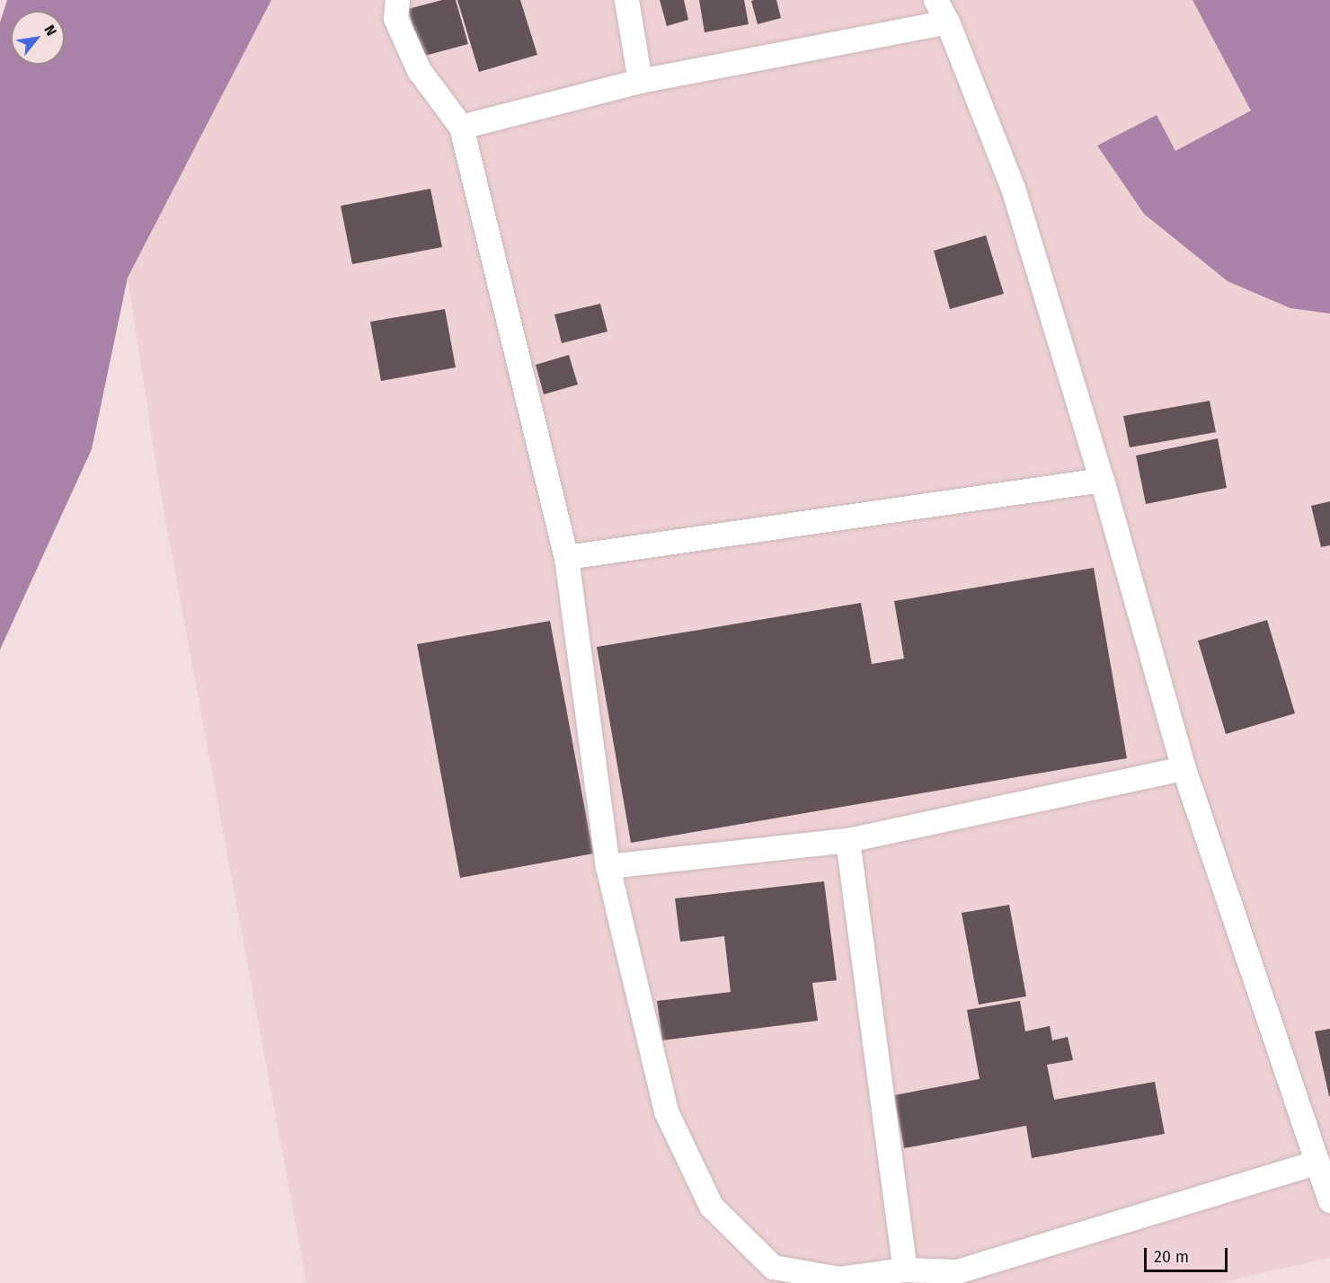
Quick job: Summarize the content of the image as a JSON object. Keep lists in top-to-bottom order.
{
  "scale_bar": "20 m",
  "north": "top right"
}
